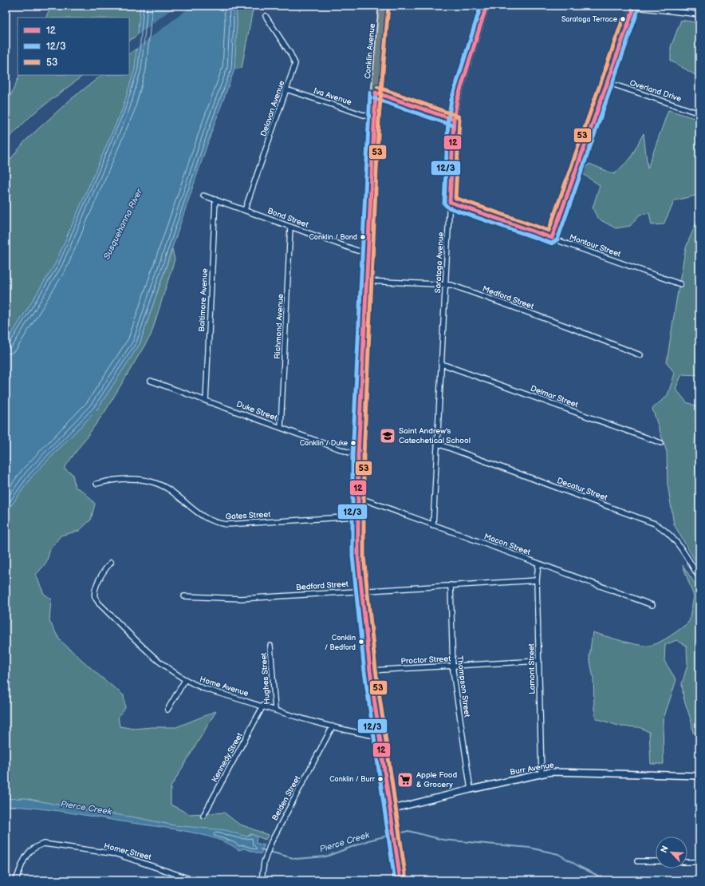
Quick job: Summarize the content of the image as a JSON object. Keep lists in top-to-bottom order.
{
  "streets": {
    "main road": ["Conklin Avenue"],
    "street": [
      "Overland Drive",
      "Iva Avenue",
      "Delavan Avenue",
      "Bond Street",
      "Montour Street",
      "Saratoga Avenue",
      "Medford Street",
      "Baltimore Avenue",
      "Richmond Avenue",
      "Delmar Street",
      "Duke Street",
      "Decatur Street",
      "Gates Street",
      "Macon Street",
      "Bedford Street",
      "Proctor Street",
      "Lamont Street",
      "Hughes Street",
      "Home Avenue",
      "Thompson Street",
      "Kennedy Street",
      "Burr Avenue",
      "Belden Street",
      "Homer Street"
    ]
  },
  "crossings": [
    ["Conklin Avenue", "Iva Avenue"],
    ["Conklin Avenue", "Bond Street"],
    ["Conklin Avenue", "Medford Street"],
    ["Conklin Avenue", "Duke Street"],
    ["Conklin Avenue", "Gates Street"],
    ["Conklin Avenue", "Macon Street"],
    ["Conklin Avenue", "Bedford Street"],
    ["Conklin Avenue", "Proctor Street"],
    ["Conklin Avenue", "Home Avenue"],
    ["Conklin Avenue", "Burr Avenue"],
    ["Iva Avenue", "Delavan Avenue"],
    ["Delavan Avenue", "Bond Street"],
    ["Bond Street", "Baltimore Avenue"],
    ["Bond Street", "Richmond Avenue"],
    ["Montour Street", "Saratoga Avenue"],
    ["Saratoga Avenue", "Medford Street"],
    ["Saratoga Avenue", "Delmar Street"],
    ["Saratoga Avenue", "Decatur Street"],
    ["Saratoga Avenue", "Macon Street"],
    ["Baltimore Avenue", "Duke Street"],
    ["Richmond Avenue", "Duke Street"],
    ["Macon Street", "Lamont Street"],
    ["Bedford Street", "Lamont Street"],
    ["Bedford Street", "Thompson Street"],
    ["Proctor Street", "Lamont Street"],
    ["Proctor Street", "Thompson Street"],
    ["Lamont Street", "Burr Avenue"],
    ["Hughes Street", "Home Avenue"],
    ["Home Avenue", "Kennedy Street"],
    ["Home Avenue", "Belden Street"],
    ["Thompson Street", "Burr Avenue"]
  ],
  "water": ["Susquehanna River", "Pierce Creek"],
  "places": {
    "other": [
      "Saratoga Terrace",
      "Conklin / Bond",
      "Conklin / Duke",
      "Conklin / Bedford",
      "Conklin / Burr"
    ],
    "school or university": ["Saint Andrew's Catechetical School"],
    "supermarket": ["Apple Food & Grocery"]
  },
  "lines": ["transit line 12", "transit line 12/3", "transit line 53"],
  "legend": ["12", "12/3", "53"],
  "north": "top left"
}
